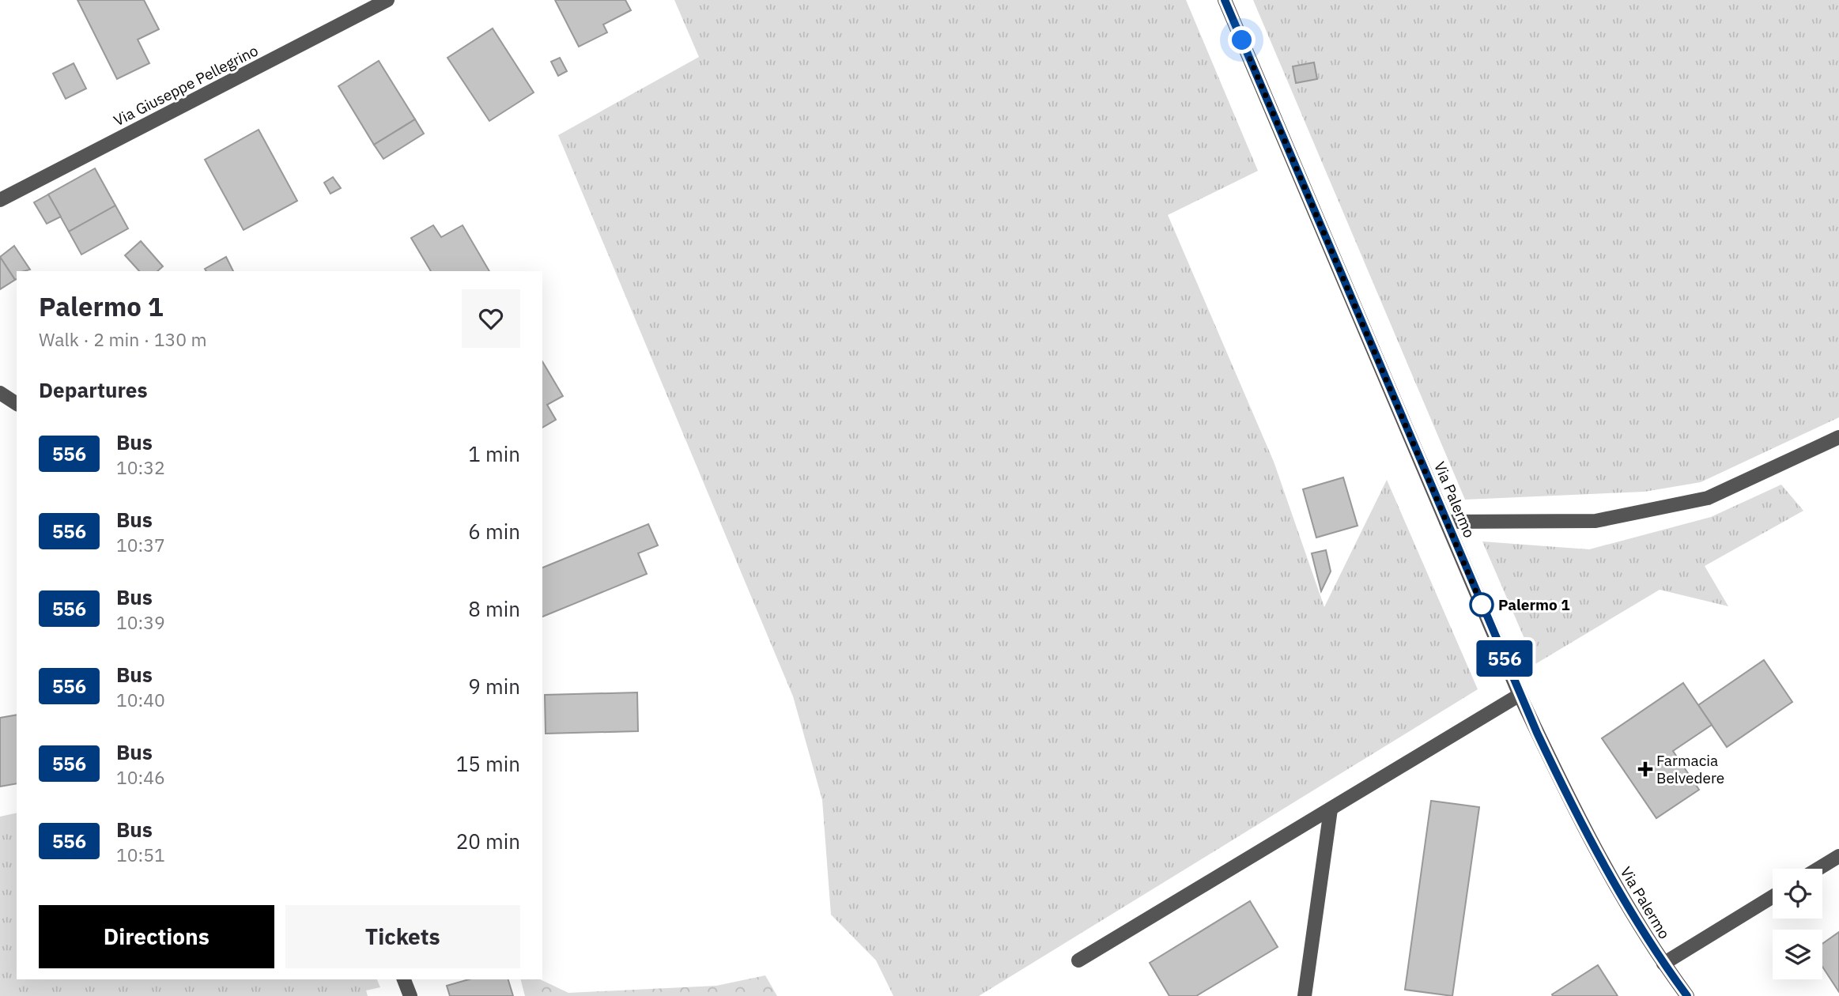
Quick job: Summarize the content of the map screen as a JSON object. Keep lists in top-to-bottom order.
{
  "streets": {
    "street": ["Via Giuseppe Pellegrino", "Via Palermo"]
  },
  "places": {
    "other": ["Palermo 1"],
    "health": ["Farmacia Belvedere"]
  },
  "lines": ["bus line 556"],
  "page": {
    "on_map": "556",
    "heading": [
      ["Palermo 1", "Walk · 2 min · 130 m"],
      "Departures"
    ],
    "list": [
      {
        "mark": "556",
        "name": "Bus",
        "note": "10:32",
        "value": "1 min"
      },
      {
        "mark": "556",
        "name": "Bus",
        "note": "10:37",
        "value": "6 min"
      },
      {
        "mark": "556",
        "name": "Bus",
        "note": "10:39",
        "value": "8 min"
      },
      {
        "mark": "556",
        "name": "Bus",
        "note": "10:40",
        "value": "9 min"
      },
      {
        "mark": "556",
        "name": "Bus",
        "note": "10:46",
        "value": "15 min"
      },
      {
        "mark": "556",
        "name": "Bus",
        "note": "10:51",
        "value": "20 min"
      }
    ],
    "buttons": ["Directions", "Tickets"]
  }
}
